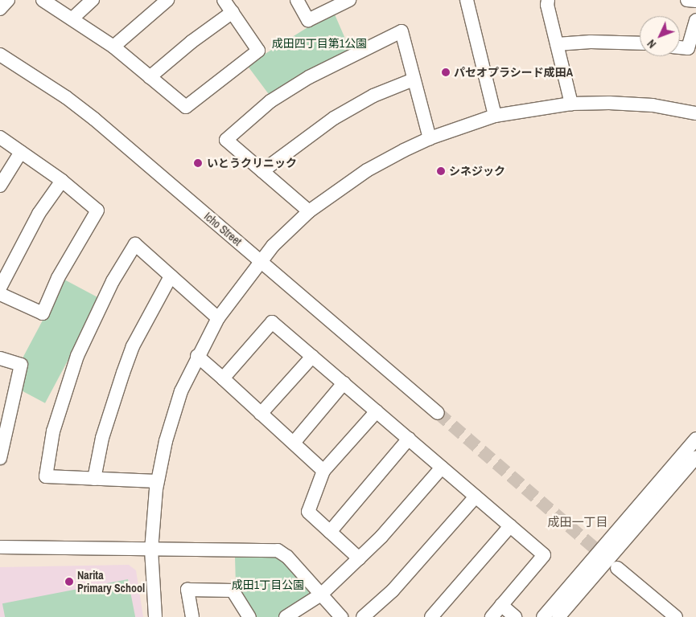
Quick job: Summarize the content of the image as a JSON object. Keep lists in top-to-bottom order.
{
  "streets": {
    "street": ["Icho Street"]
  },
  "districts": ["成田一丁目"],
  "parks": ["成田四丁目第1公園", "成田1丁目公園"],
  "places": [
    "パセオプラシード成田A",
    "いとうクリニック",
    "シネジック",
    "Narita Primary School"
  ],
  "north": "bottom left"
}
